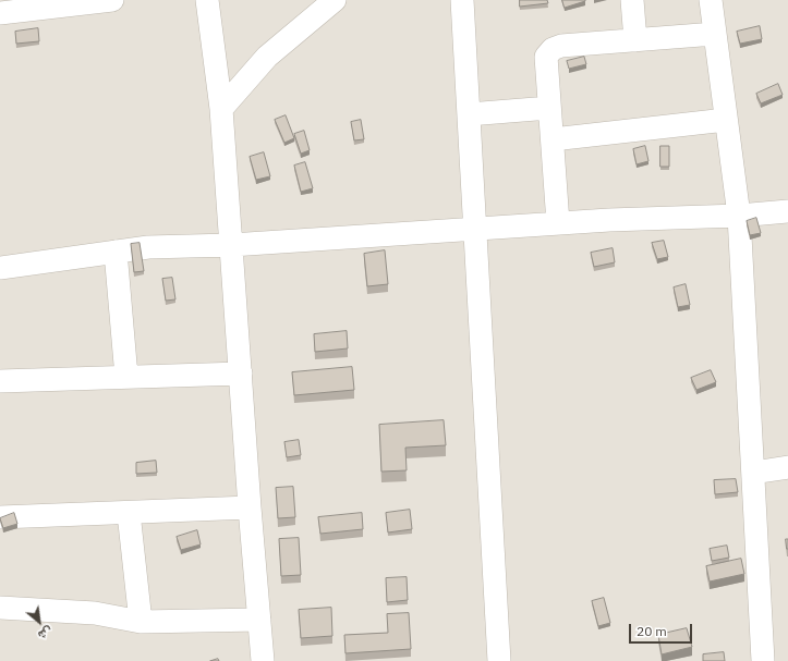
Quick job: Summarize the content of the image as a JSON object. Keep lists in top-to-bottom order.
{
  "scale_bar": "20 m",
  "north": "bottom right"
}
